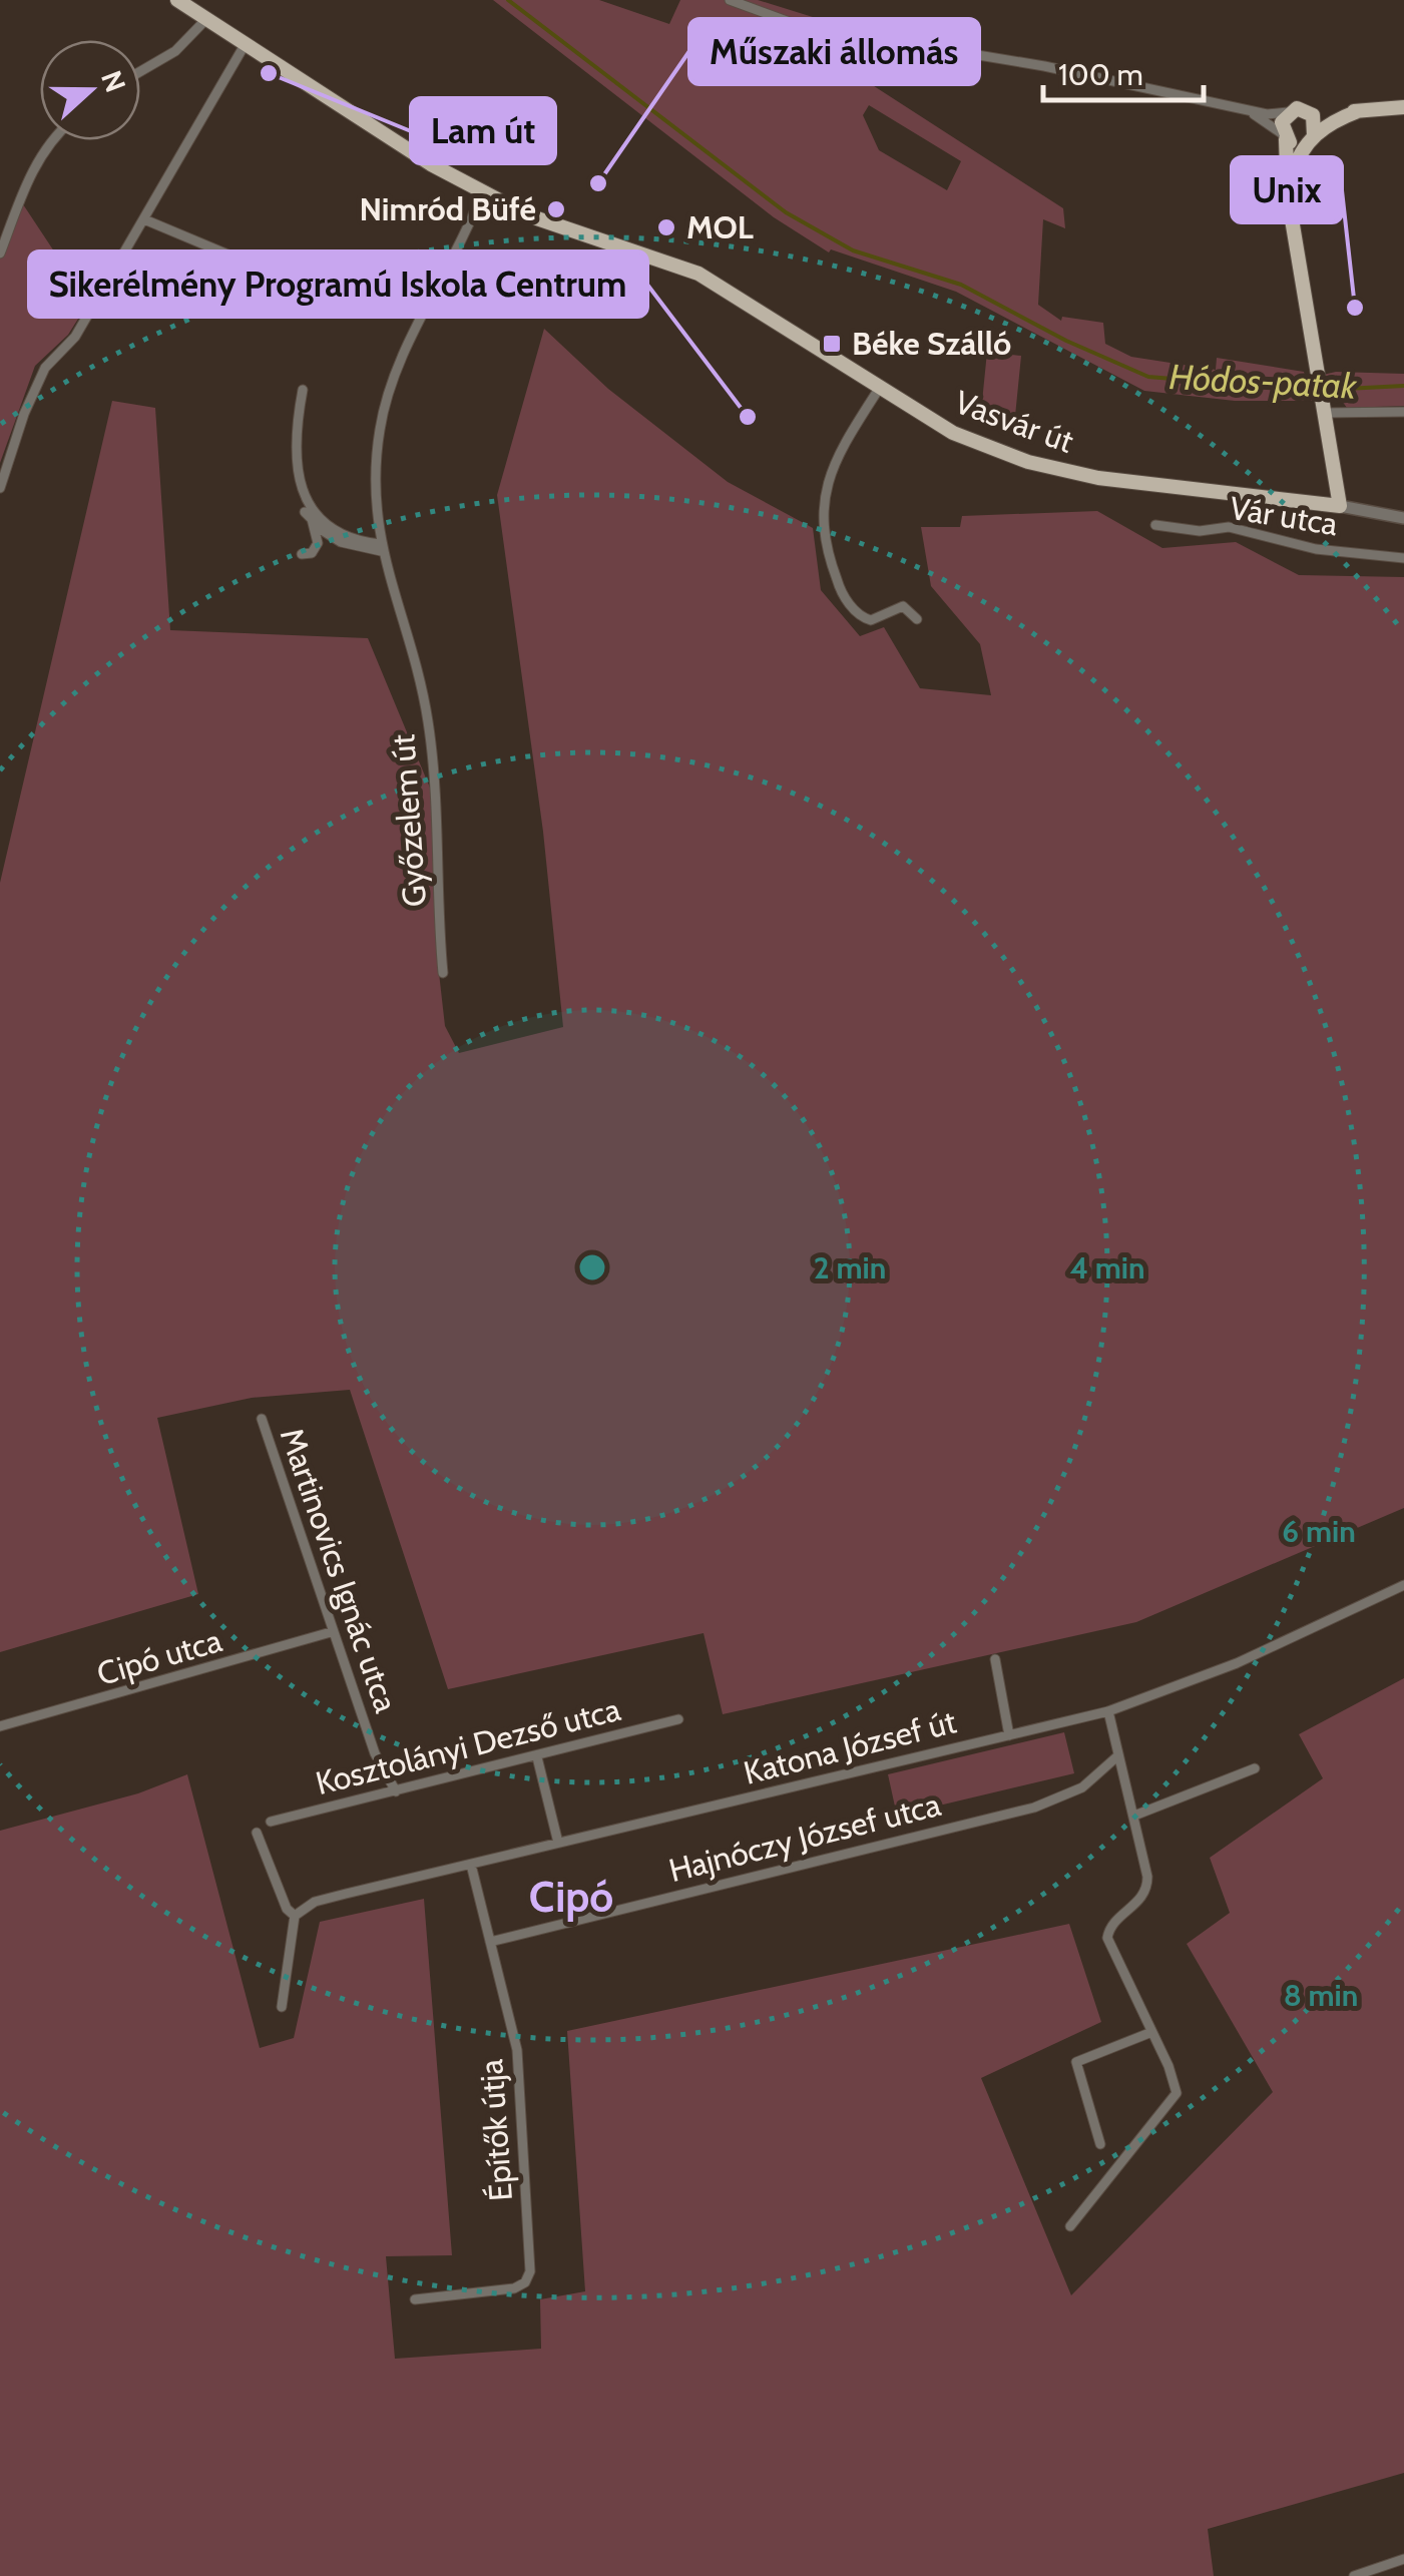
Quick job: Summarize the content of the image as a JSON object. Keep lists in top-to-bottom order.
{
  "streets": {
    "main road": ["Vasvár út"],
    "street": [
      "Vár utca",
      "Győzelem út",
      "Martinovics Ignác utca",
      "Cipó utca",
      "Kosztolányi Dezső utca",
      "Katona József út",
      "Hajnóczy József utca",
      "Építők útja"
    ]
  },
  "crossings": [
    ["Vasvár út", "Győzelem út"],
    ["Martinovics Ignác utca", "Cipó utca"],
    ["Martinovics Ignác utca", "Kosztolányi Dezső utca"],
    ["Katona József út", "Építők útja"],
    ["Hajnóczy József utca", "Építők útja"]
  ],
  "districts": ["Cipó"],
  "water": ["Hódos-patak"],
  "places": {
    "other": [
      "Lam út",
      "Műszaki állomás",
      "Nimród Büfé",
      "MOL",
      "Unix",
      "Sikerélmény Programú Iskola Centrum"
    ],
    "transit": ["Béke Szálló"]
  },
  "scale_bar": "100 m",
  "north": "right",
  "rings": [
    "2 min",
    "4 min",
    "6 min",
    "8 min"
  ]
}
